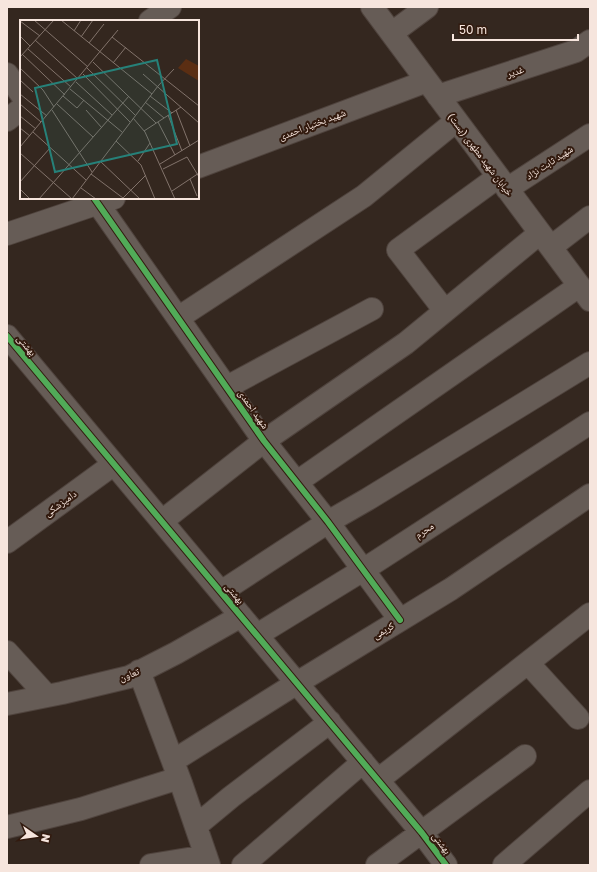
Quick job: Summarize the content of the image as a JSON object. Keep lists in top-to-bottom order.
{
  "streets": {
    "street": [
      "غدیر",
      "شهید بختیار احمدی",
      "خیابان شهید مطهری (پست)",
      "شهید ثابت نژاد",
      "بهشتی",
      "شهید احمدی",
      "دامپزشکی",
      "محرم",
      "کریمی",
      "تعاون"
    ]
  },
  "crossings": [
    ["غدیر", "شهید بختیار احمدی"],
    ["غدیر", "خیابان شهید مطهری (پست)"],
    ["شهید بختیار احمدی", "خیابان شهید مطهری (پست)"],
    ["خیابان شهید مطهری (پست)", "شهید ثابت نژاد"],
    ["بهشتی", "دامپزشکی"],
    ["بهشتی", "محرم"],
    ["بهشتی", "کریمی"],
    ["بهشتی", "تعاون"],
    ["شهید احمدی", "محرم"],
    ["شهید احمدی", "کریمی"]
  ],
  "scale_bar": "50 m",
  "north": "right"
}
